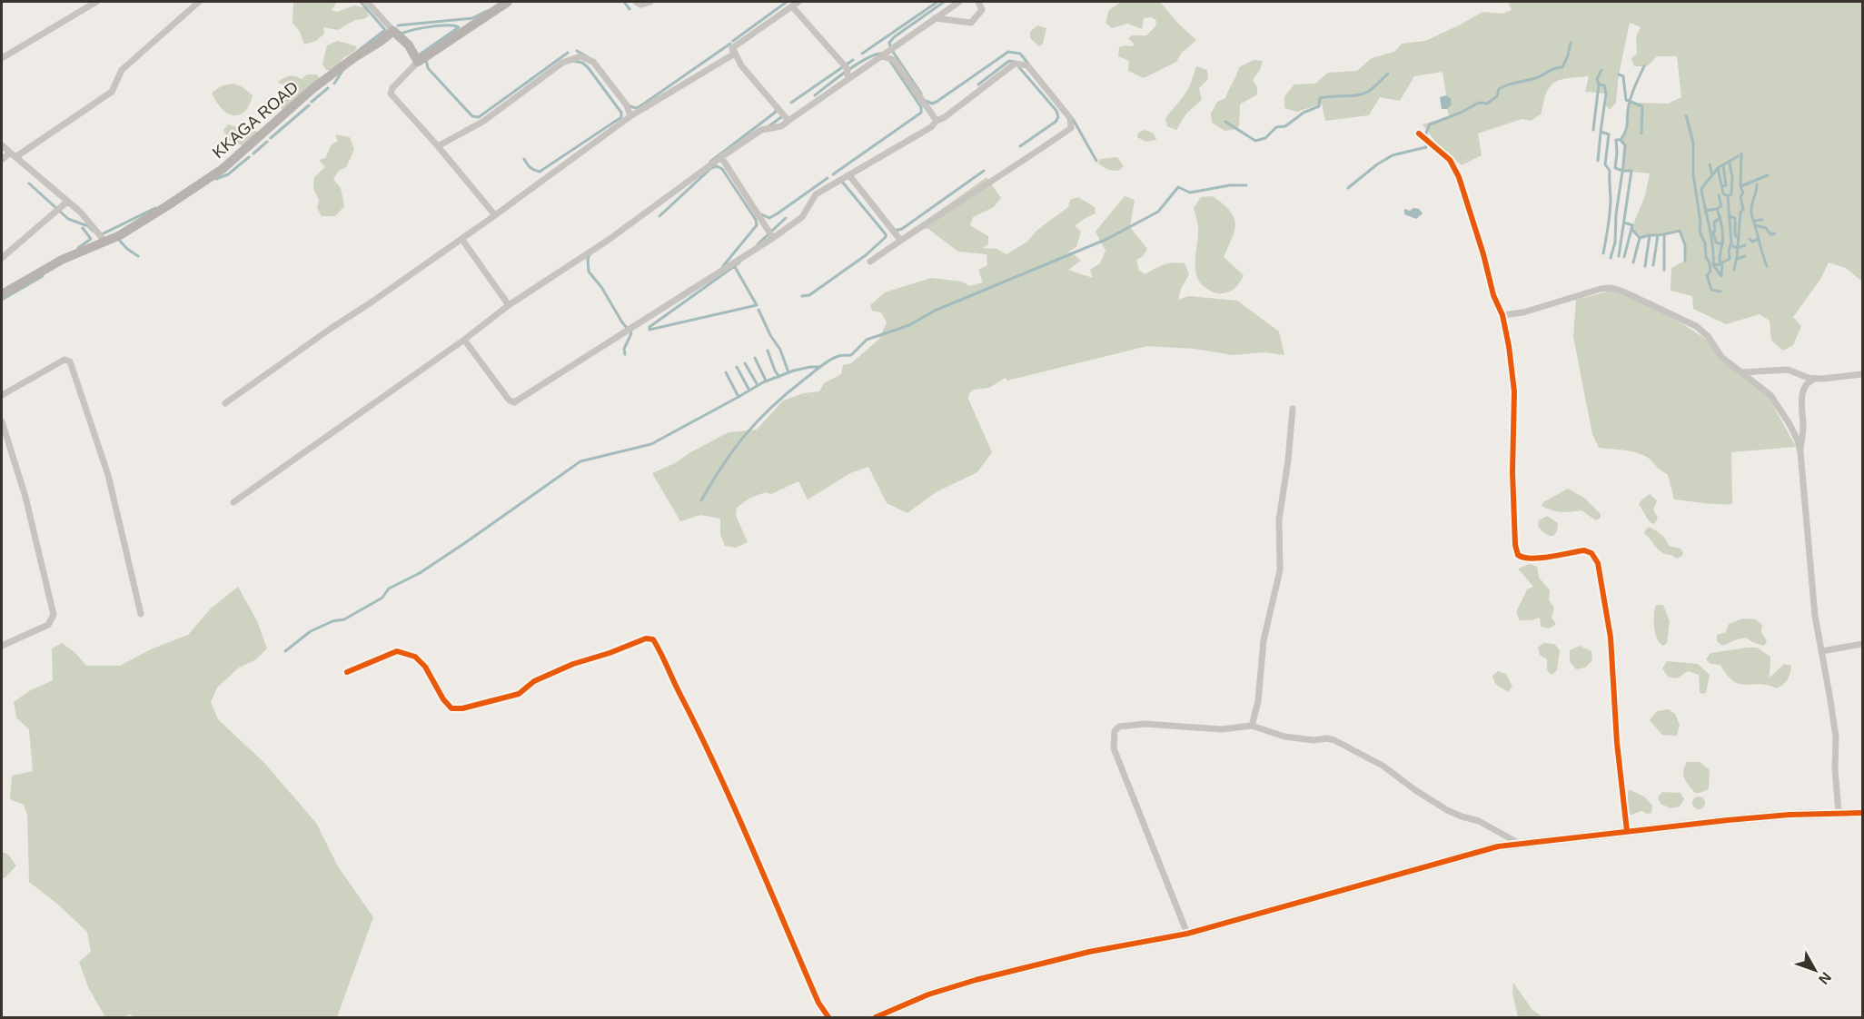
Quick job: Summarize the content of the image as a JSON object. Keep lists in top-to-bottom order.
{
  "streets": {
    "street": ["KKAGA ROAD"]
  },
  "north": "bottom right"
}
